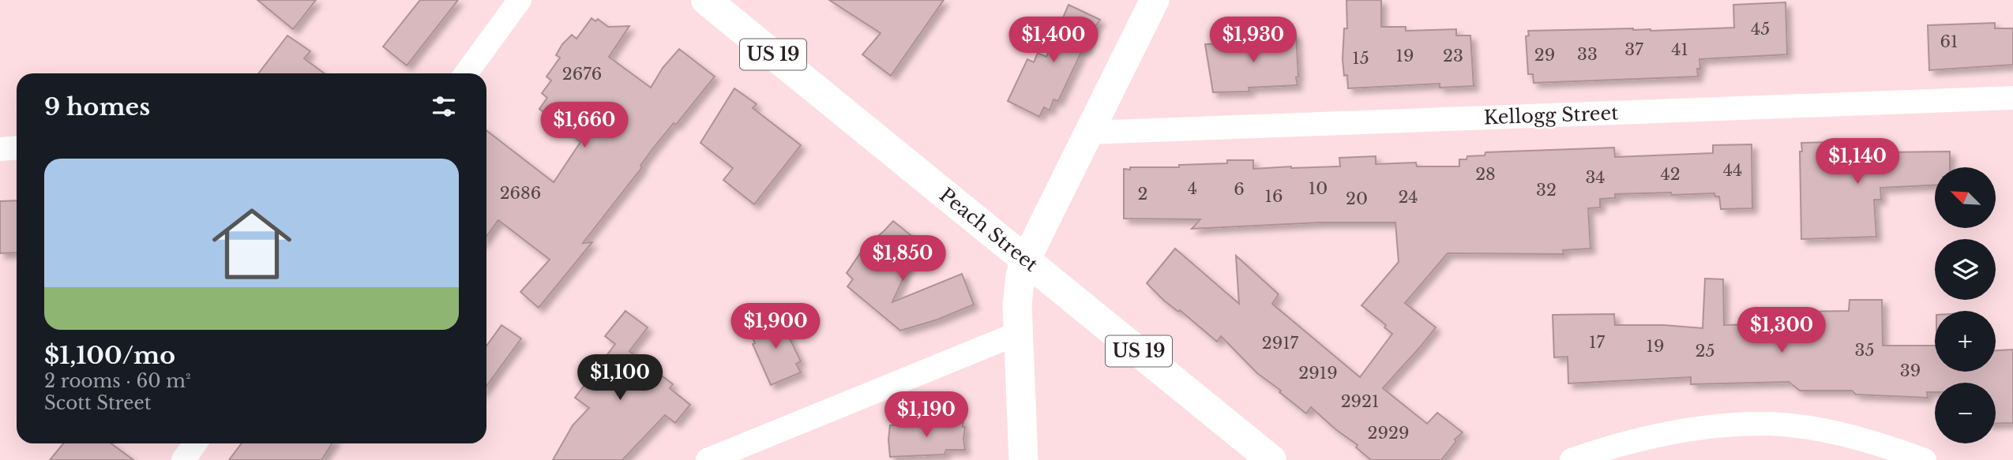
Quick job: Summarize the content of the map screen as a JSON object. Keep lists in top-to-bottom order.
{
  "streets": {
    "main road": ["US 19", "Peach Street"],
    "street": ["Kellogg Street"]
  },
  "house_numbers": [
    "45",
    "61",
    "37",
    "41",
    "33",
    "29",
    "19",
    "23",
    "15",
    "2676",
    "44",
    "28",
    "42",
    "34",
    "4",
    "10",
    "6",
    "32",
    "2686",
    "2",
    "16",
    "24",
    "20",
    "17",
    "2917",
    "19",
    "35",
    "25",
    "39",
    "2919",
    "2921",
    "2929"
  ],
  "north": "top left",
  "page": {
    "price": [
      "$1,400",
      "$1,930",
      "$1,660",
      "$1,140",
      "$1,850",
      "$1,900",
      "$1,300",
      "$1,100",
      "$1,190"
    ],
    "heading": "9 homes",
    "list": [
      {
        "name": "$1,100/mo",
        "note": "2 rooms · 60 m² · Scott Street"
      }
    ],
    "map_buttons": ["+", "−"]
  }
}
